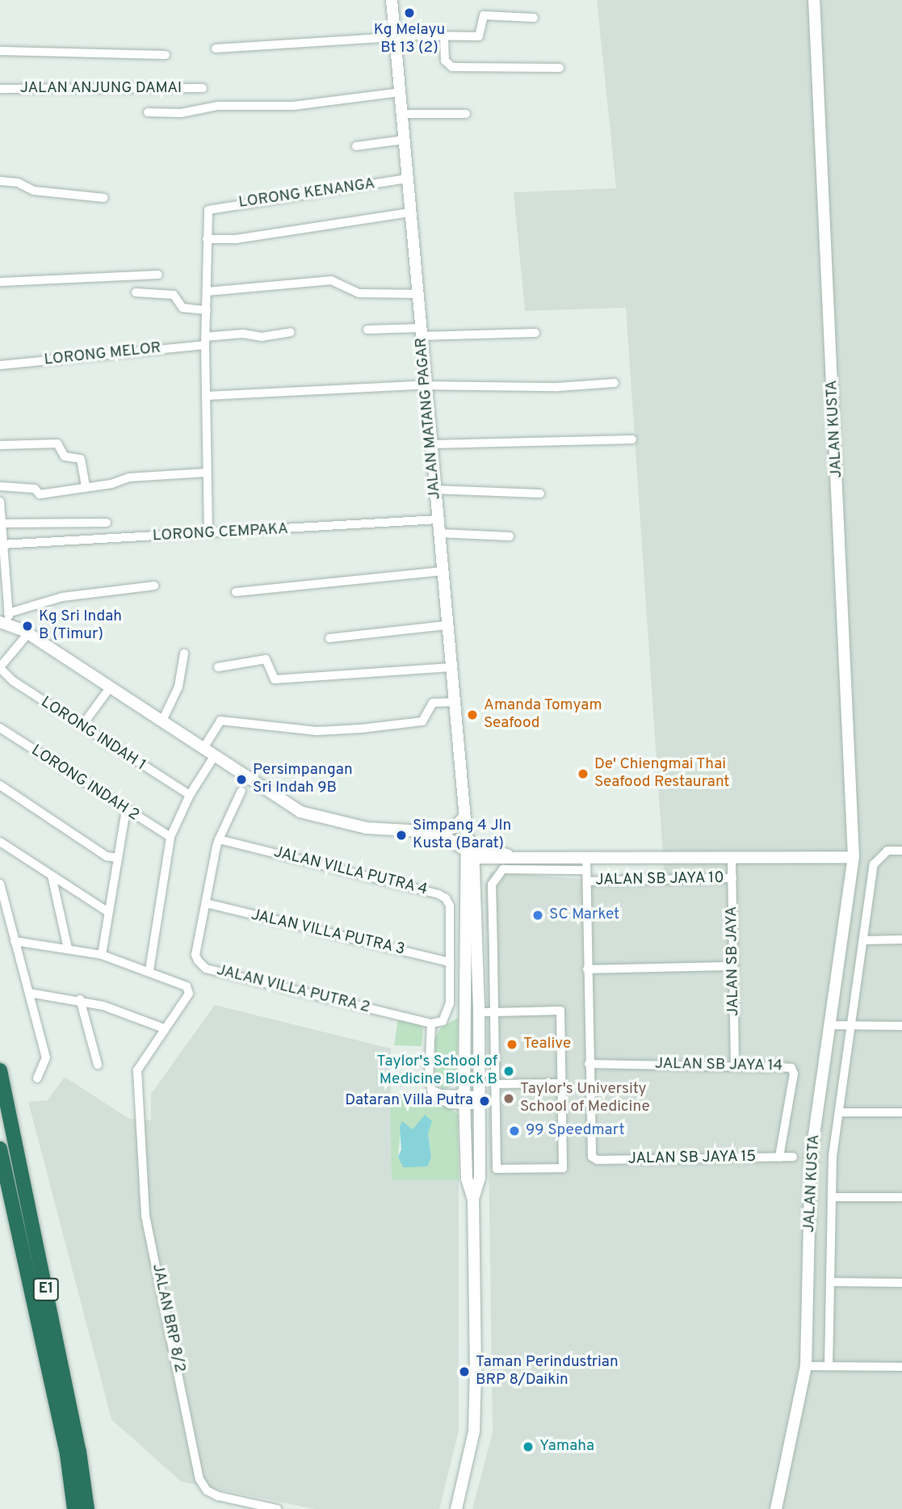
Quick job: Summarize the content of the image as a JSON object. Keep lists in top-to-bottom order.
{
  "streets": {
    "highway": ["E1"],
    "street": [
      "JALAN ANJUNG DAMAI",
      "LORONG KENANGA",
      "LORONG MELOR",
      "JALAN MATANG PAGAR",
      "JALAN KUSTA",
      "LORONG CEMPAKA",
      "LORONG INDAH 1",
      "LORONG INDAH 2",
      "JALAN VILLA PUTRA 4",
      "JALAN SB JAYA 10",
      "JALAN VILLA PUTRA 3",
      "JALAN SB JAYA",
      "JALAN VILLA PUTRA 2",
      "JALAN SB JAYA 14",
      "JALAN SB JAYA 15",
      "JALAN BRP 8/2"
    ]
  },
  "crossings": [
    ["LORONG KENANGA", "JALAN MATANG PAGAR"],
    ["JALAN MATANG PAGAR", "LORONG CEMPAKA"],
    ["JALAN VILLA PUTRA 4", "JALAN VILLA PUTRA 3"],
    ["JALAN VILLA PUTRA 4", "JALAN VILLA PUTRA 2"],
    ["JALAN SB JAYA 10", "JALAN SB JAYA"],
    ["JALAN VILLA PUTRA 3", "JALAN VILLA PUTRA 2"],
    ["JALAN SB JAYA", "JALAN SB JAYA 14"],
    ["JALAN SB JAYA 14", "JALAN SB JAYA 15"]
  ],
  "places": [
    "Kg Melayu Bt 13 (2)",
    "Kg Sri Indah B (Timur)",
    "Amanda Tomyam Seafood",
    "De' Chiengmai Thai Seafood Restaurant",
    "Persimpangan Sri Indah 9B",
    "Simpang 4 Jln Kusta (Barat)",
    "SC Market",
    "Tealive",
    "Taylor's School of Medicine Block B",
    "Taylor's University School of Medicine",
    "Dataran Villa Putra",
    "99 Speedmart",
    "Taman Perindustrian BRP 8/Daikin",
    "Yamaha"
  ]
}
